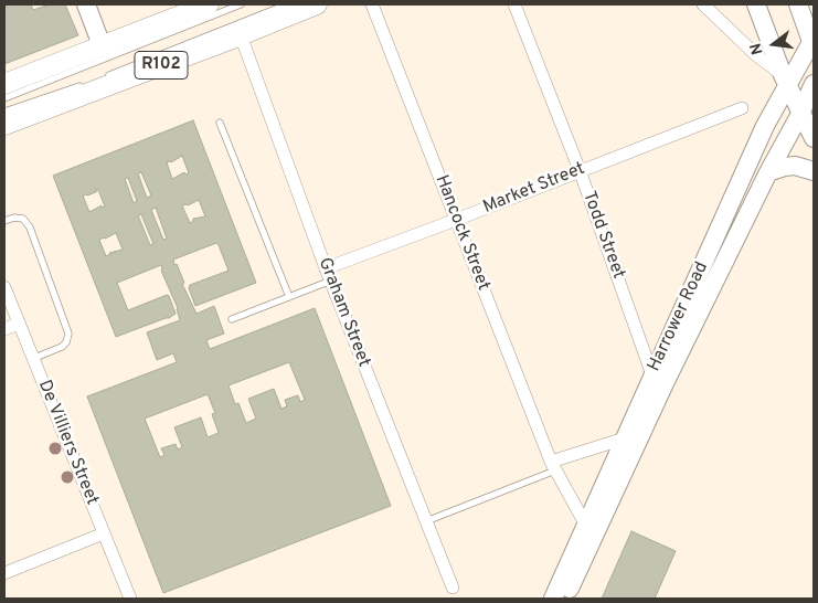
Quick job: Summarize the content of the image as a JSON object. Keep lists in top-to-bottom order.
{
  "streets": {
    "main road": ["R102", "Harrower Road"],
    "street": [
      "Market Street",
      "Hancock Street",
      "Todd Street",
      "Graham Street",
      "De Villiers Street"
    ]
  },
  "crossings": [
    ["R102", "Graham Street"],
    ["Market Street", "Hancock Street"],
    ["Market Street", "Todd Street"],
    ["Market Street", "Graham Street"],
    ["Hancock Street", "Harrower Road"],
    ["Todd Street", "Harrower Road"]
  ],
  "north": "left"
}
